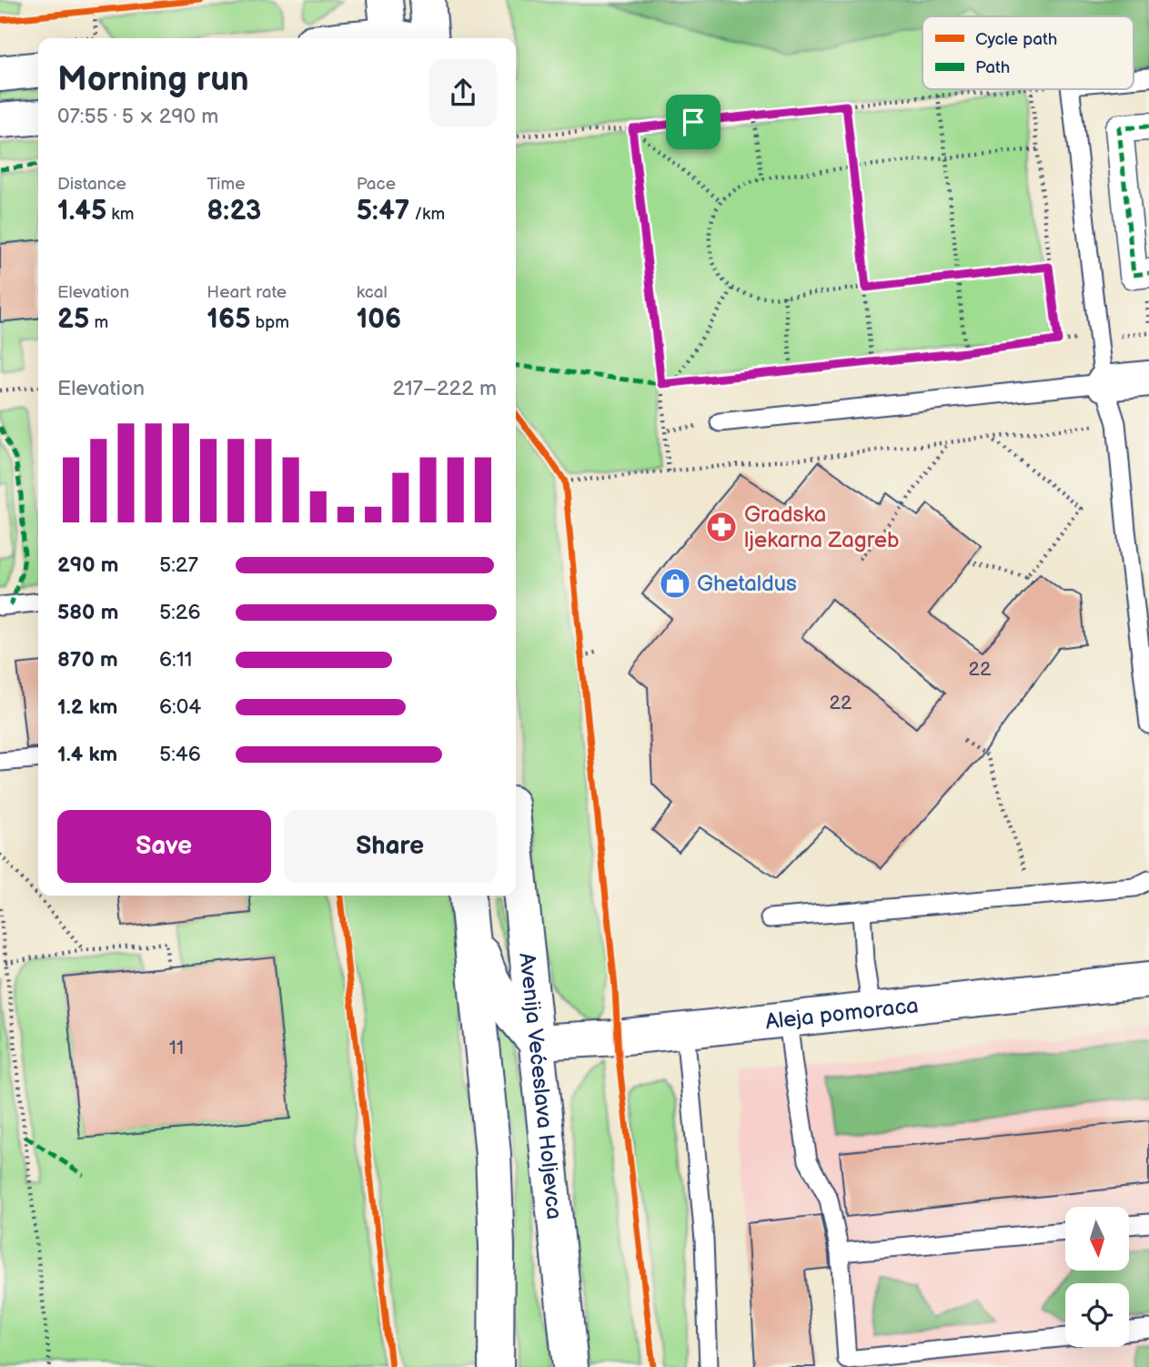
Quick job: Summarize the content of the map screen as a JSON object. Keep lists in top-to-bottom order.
{
  "streets": {
    "street": ["Aleja pomoraca", "Avenija Većeslava Holjevca"]
  },
  "crossings": [
    ["Aleja pomoraca", "Avenija Većeslava Holjevca"]
  ],
  "places": {
    "pharmacy": ["Gradska ljekarna Zagreb"],
    "shop": ["Ghetaldus"]
  },
  "house_numbers": ["22", "22", "11"],
  "legend": ["Cycle path", "Path"],
  "north": "bottom",
  "page": {
    "heading": ["Morning run", "07:55 · 5 × 290 m"],
    "stats": [
      ["Distance", "1.45 km"],
      ["Time", "8:23"],
      ["Pace", "5:47 /km"],
      ["Elevation", "25 m"],
      ["Heart rate", "165 bpm"],
      ["kcal", "106"]
    ],
    "chart": ["Elevation", "217–222 m"],
    "list": [
      {
        "name": "290 m",
        "note": "5:27"
      },
      {
        "name": "580 m",
        "note": "5:26"
      },
      {
        "name": "870 m",
        "note": "6:11"
      },
      {
        "name": "1.2 km",
        "note": "6:04"
      },
      {
        "name": "1.4 km",
        "note": "5:46"
      }
    ],
    "buttons": ["Save", "Share"]
  }
}
